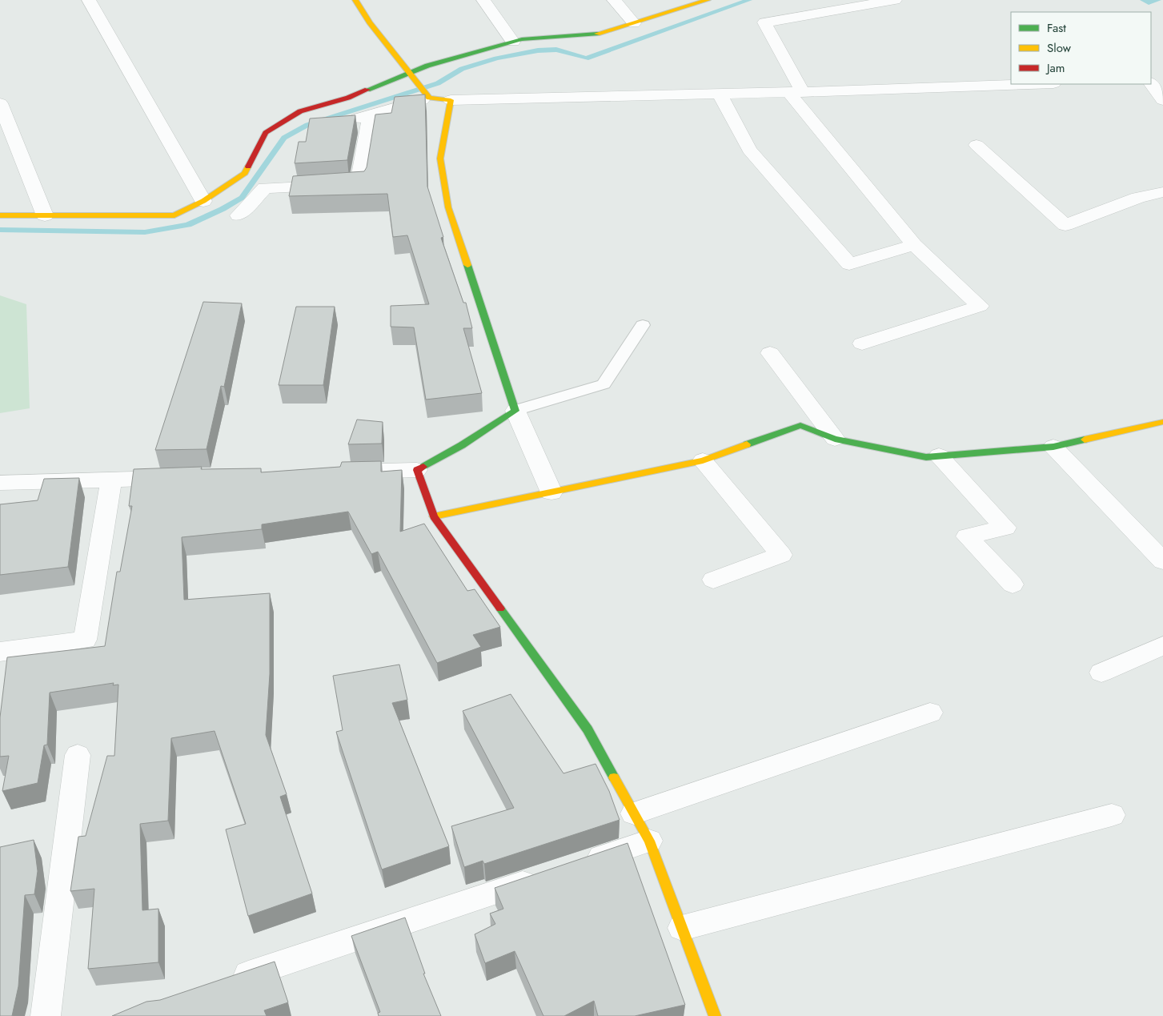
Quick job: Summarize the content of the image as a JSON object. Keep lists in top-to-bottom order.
{
  "legend": ["Fast", "Slow", "Jam"]
}
